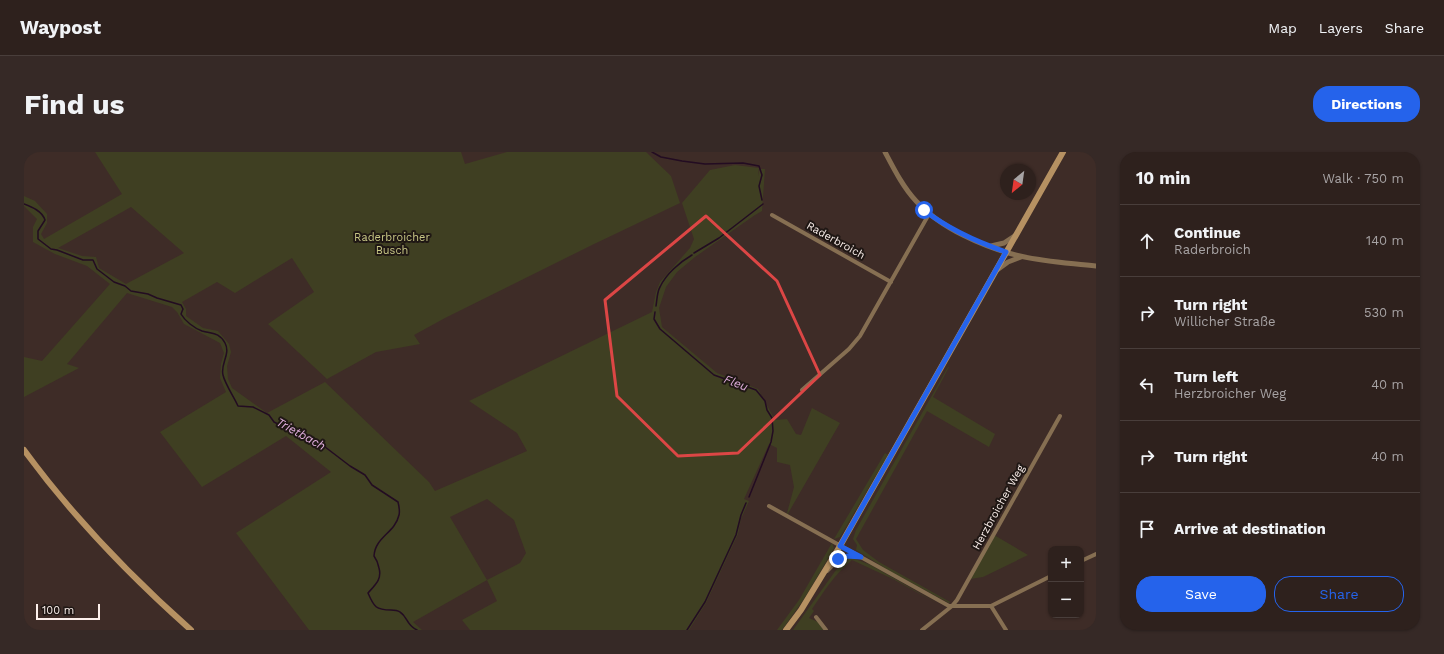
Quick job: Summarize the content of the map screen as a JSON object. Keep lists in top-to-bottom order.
{
  "streets": {
    "street": ["Raderbroich", "Herzbroicher Weg"]
  },
  "water": ["Fleu", "Trietbach"],
  "parks": ["Raderbroicher Busch"],
  "scale_bar": "100 m",
  "north": "bottom left",
  "page": {
    "header": "Waypost",
    "nav": ["Map", "Layers", "Share"],
    "buttons": [
      "Directions",
      ["Save", "Share"]
    ],
    "title": "Find us",
    "heading": ["10 min", "Walk · 750 m"],
    "list": [
      ["Continue", "Raderbroich", "140 m"],
      ["Turn right", "Willicher Straße", "530 m"],
      ["Turn left", "Herzbroicher Weg", "40 m"],
      ["Turn right", "40 m"],
      "Arrive at destination"
    ],
    "map_buttons": ["+", "−"],
    "scale": "100 m"
  }
}
